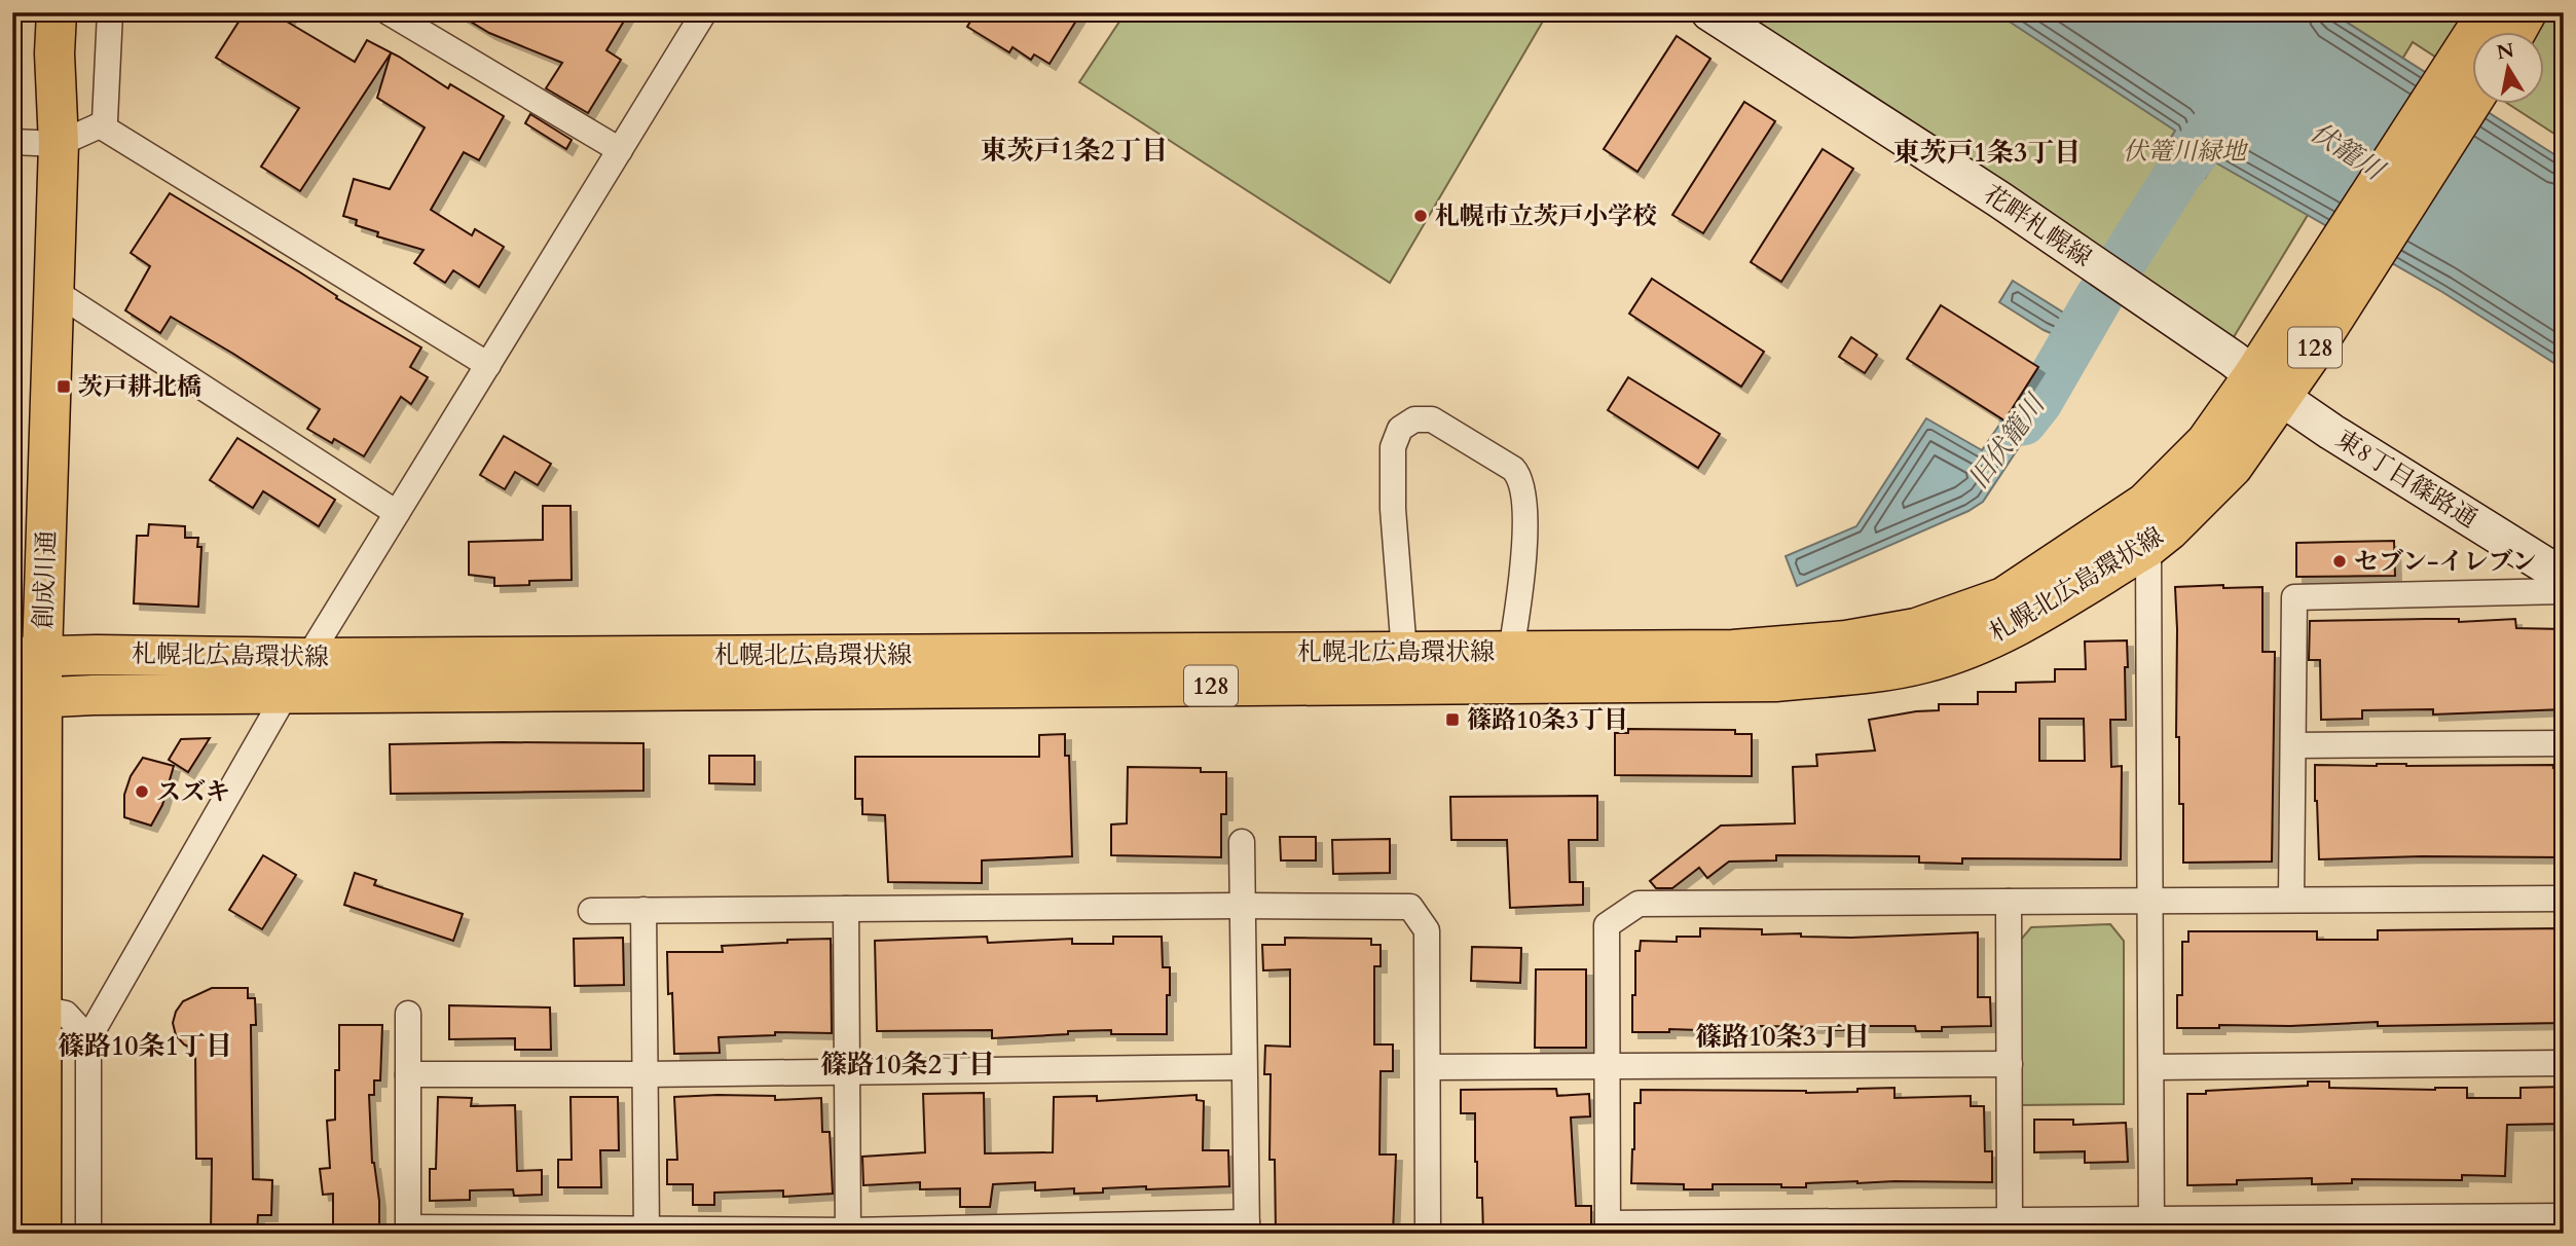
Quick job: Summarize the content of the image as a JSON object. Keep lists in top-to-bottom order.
{
  "streets": {
    "main road": [
      "花畔札幌線",
      "128",
      "東8丁目篠路通",
      "創成川通",
      "札幌北広島環状線"
    ]
  },
  "crossings": [
    ["花畔札幌線", "東8丁目篠路通"],
    ["花畔札幌線", "札幌北広島環状線"],
    ["東8丁目篠路通", "札幌北広島環状線"],
    ["創成川通", "札幌北広島環状線"]
  ],
  "districts": [
    "東茨戸1条2丁目",
    "東茨戸1条3丁目",
    "篠路10条3丁目",
    "篠路10条1丁目",
    "篠路10条2丁目"
  ],
  "water": ["伏籠川", "旧伏籠川"],
  "parks": ["伏篭川緑地"],
  "places": {
    "other": ["札幌市立茨戸小学校", "セブン-イレブン", "スズキ"],
    "transit": ["茨戸耕北橋", "篠路10条3丁目"]
  },
  "north": "top"
}
